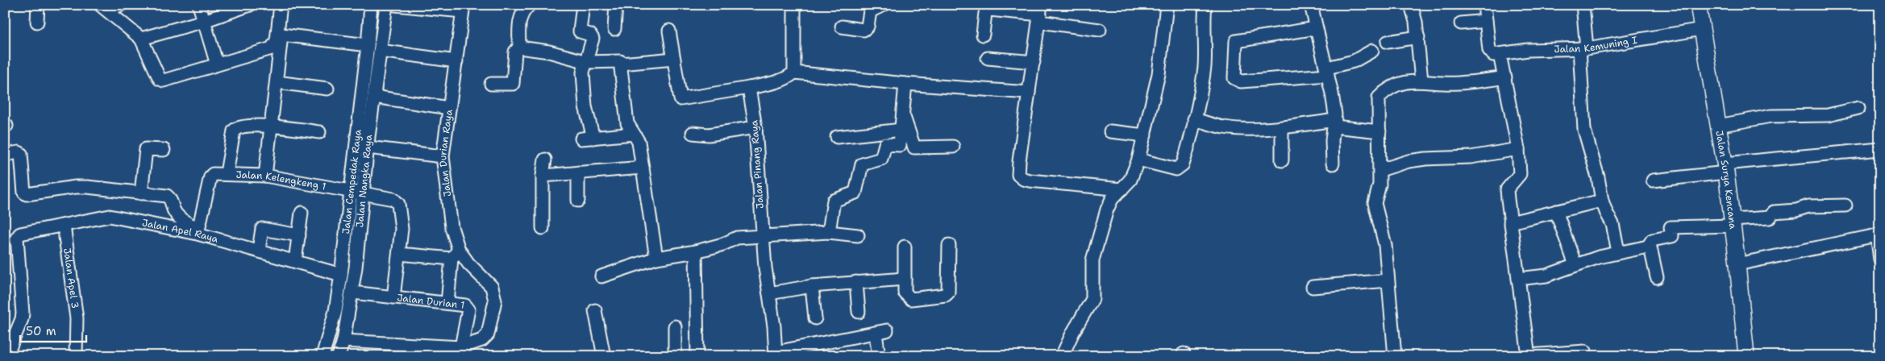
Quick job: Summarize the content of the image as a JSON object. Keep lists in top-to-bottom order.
{
  "streets": {
    "main road": ["Jalan Surya Kencana"],
    "street": [
      "Jalan Kemuning I",
      "Jalan Durian Raya",
      "Jalan Pinang Raya",
      "Jalan Kelengkeng 1",
      "Jalan Cempedak Raya",
      "Jalan Nangka Raya",
      "Jalan Apel Raya",
      "Jalan Apel 3",
      "Jalan Durian 1"
    ]
  },
  "crossings": [
    ["Jalan Kemuning I", "Jalan Surya Kencana"],
    ["Jalan Durian Raya", "Jalan Nangka Raya"],
    ["Jalan Durian Raya", "Jalan Durian 1"],
    ["Jalan Kelengkeng 1", "Jalan Cempedak Raya"],
    ["Jalan Kelengkeng 1", "Jalan Nangka Raya"],
    ["Jalan Kelengkeng 1", "Jalan Apel Raya"],
    ["Jalan Kelengkeng 1", "Jalan Durian 1"],
    ["Jalan Cempedak Raya", "Jalan Apel Raya"],
    ["Jalan Nangka Raya", "Jalan Durian 1"],
    ["Jalan Apel Raya", "Jalan Apel 3"]
  ],
  "scale_bar": "50 m"
}
